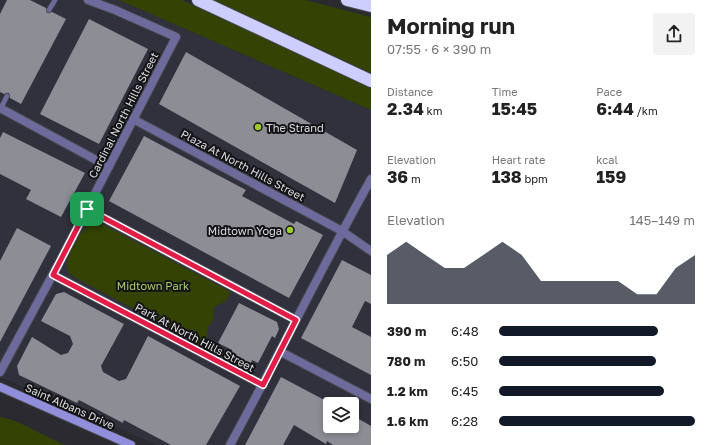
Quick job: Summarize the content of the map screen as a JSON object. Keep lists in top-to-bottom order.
{
  "streets": {
    "street": [
      "Cardinal North Hills Street",
      "Plaza At North Hills Street",
      "Park At North Hills Street",
      "Saint Albans Drive"
    ]
  },
  "crossings": [
    ["Cardinal North Hills Street", "Plaza At North Hills Street"],
    ["Cardinal North Hills Street", "Park At North Hills Street"]
  ],
  "parks": ["Midtown Park"],
  "places": ["The Strand", "Midtown Yoga"],
  "page": {
    "heading": ["Morning run", "07:55 · 6 × 390 m"],
    "stats": [
      ["Distance", "2.34 km"],
      ["Time", "15:45"],
      ["Pace", "6:44 /km"],
      ["Elevation", "36 m"],
      ["Heart rate", "138 bpm"],
      ["kcal", "159"]
    ],
    "chart": ["Elevation", "145–149 m"],
    "list": [
      {
        "name": "390 m",
        "note": "6:48"
      },
      {
        "name": "780 m",
        "note": "6:50"
      },
      {
        "name": "1.2 km",
        "note": "6:45"
      },
      {
        "name": "1.6 km",
        "note": "6:28"
      }
    ]
  }
}
